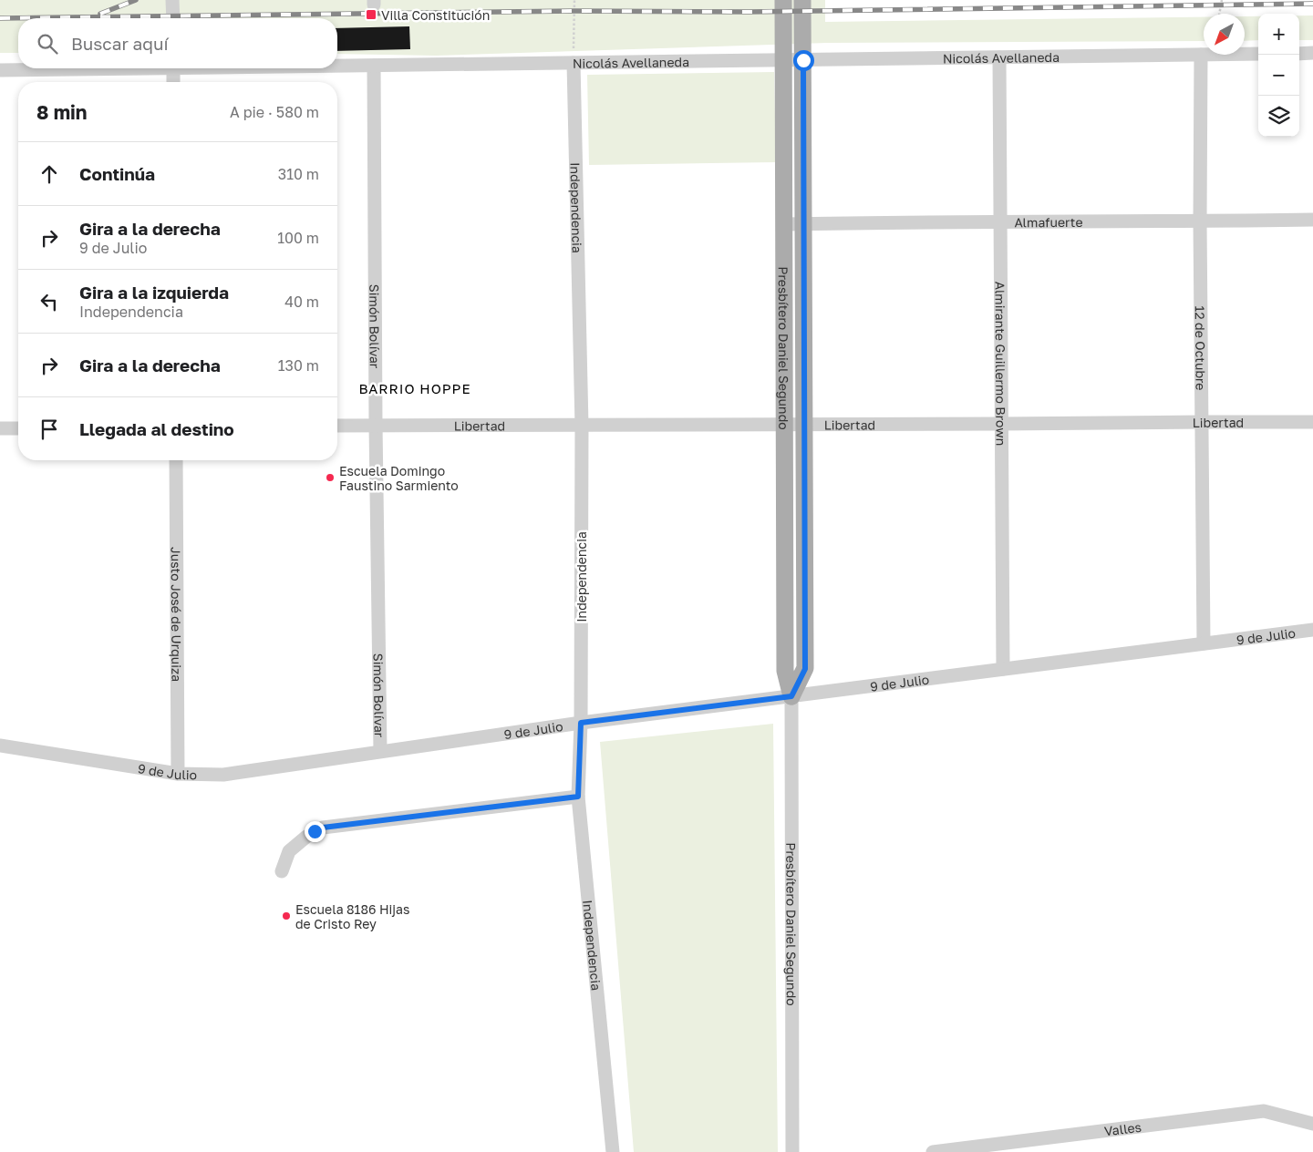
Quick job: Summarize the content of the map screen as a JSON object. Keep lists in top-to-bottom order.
{
  "streets": {
    "main road": ["Presbítero Daniel Segundo"],
    "street": [
      "Nicolás Avellaneda",
      "Independencia",
      "Almafuerte",
      "Simón Bolívar",
      "12 de Octubre",
      "Almirante Guillermo Brown",
      "Libertad",
      "Justo José de Urquiza",
      "9 de Julio",
      "Valles"
    ]
  },
  "crossings": [
    ["Nicolás Avellaneda", "Independencia"],
    ["Nicolás Avellaneda", "Simón Bolívar"],
    ["Nicolás Avellaneda", "Presbítero Daniel Segundo"],
    ["Nicolás Avellaneda", "12 de Octubre"],
    ["Nicolás Avellaneda", "Almirante Guillermo Brown"],
    ["Independencia", "Libertad"],
    ["Independencia", "9 de Julio"],
    ["Almafuerte", "Presbítero Daniel Segundo"],
    ["Almafuerte", "12 de Octubre"],
    ["Almafuerte", "Almirante Guillermo Brown"],
    ["Simón Bolívar", "Libertad"],
    ["Simón Bolívar", "9 de Julio"],
    ["Presbítero Daniel Segundo", "Libertad"],
    ["Presbítero Daniel Segundo", "9 de Julio"],
    ["12 de Octubre", "Libertad"],
    ["12 de Octubre", "9 de Julio"],
    ["Almirante Guillermo Brown", "Libertad"],
    ["Almirante Guillermo Brown", "9 de Julio"],
    ["Justo José de Urquiza", "9 de Julio"]
  ],
  "districts": ["BARRIO HOPPE"],
  "places": {
    "transit": ["Villa Constitución"],
    "other": ["Escuela Domingo Faustino Sarmiento", "Escuela 8186 Hijas de Cristo Rey"]
  },
  "north": "bottom left",
  "page": {
    "map_buttons": ["+", "−"],
    "search": "Buscar aquí",
    "heading": ["8 min", "A pie · 580 m"],
    "list": [
      ["Continúa", "310 m"],
      ["Gira a la derecha", "9 de Julio", "100 m"],
      ["Gira a la izquierda", "Independencia", "40 m"],
      ["Gira a la derecha", "130 m"],
      "Llegada al destino"
    ]
  }
}
